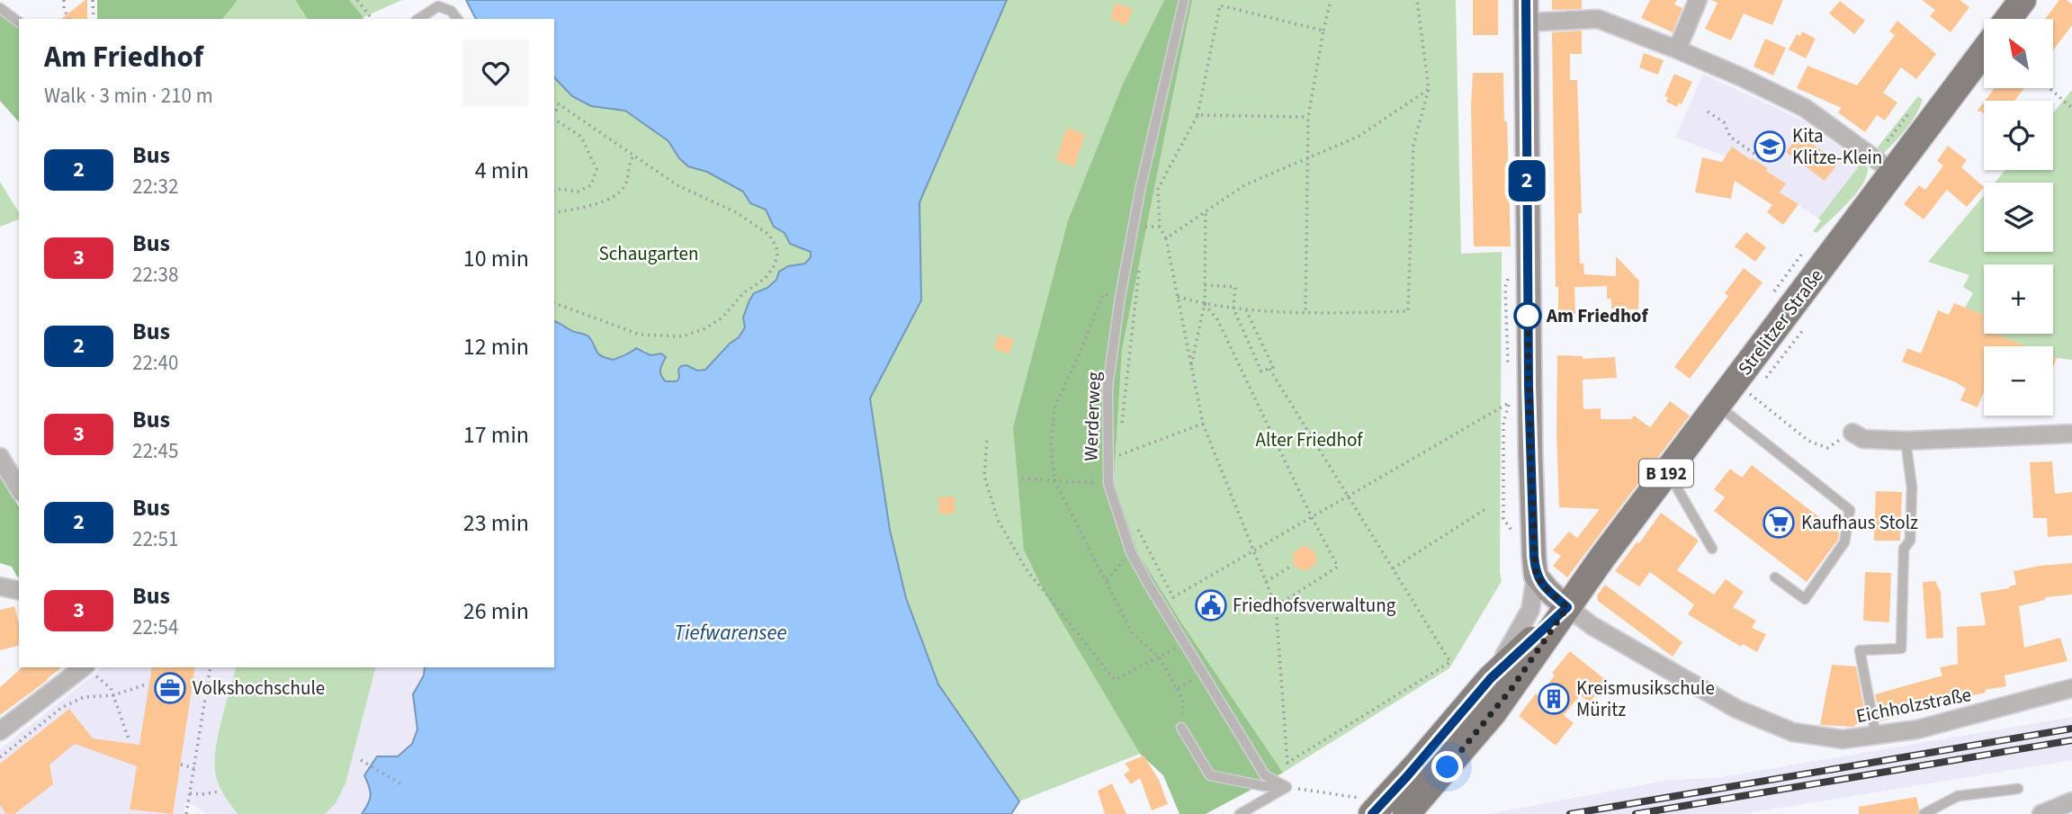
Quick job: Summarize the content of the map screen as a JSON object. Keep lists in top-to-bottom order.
{
  "streets": {
    "main road": ["Strelitzer Straße", "B 192"],
    "street": ["Eichholzstraße"],
    "lane": ["Werderweg"]
  },
  "crossings": [
    ["Strelitzer Straße", "B 192"],
    ["Strelitzer Straße", "Eichholzstraße"],
    ["B 192", "Eichholzstraße"]
  ],
  "water": ["Tiefwarensee"],
  "parks": ["Schaugarten", "Alter Friedhof"],
  "places": {
    "school or university": ["Kita Klitze-Klein"],
    "other": ["Am Friedhof"],
    "supermarket": ["Kaufhaus Stolz"],
    "public building": ["Friedhofsverwaltung"],
    "office": ["Volkshochschule"],
    "building": ["Kreismusikschule Müritz"]
  },
  "lines": ["bus line 2"],
  "north": "top left",
  "page": {
    "on_map": "2",
    "map_buttons": ["+", "−"],
    "heading": ["Am Friedhof", "Walk · 3 min · 210 m"],
    "list": [
      {
        "mark": "2",
        "name": "Bus",
        "note": "22:32",
        "value": "4 min"
      },
      {
        "mark": "3",
        "name": "Bus",
        "note": "22:38",
        "value": "10 min"
      },
      {
        "mark": "2",
        "name": "Bus",
        "note": "22:40",
        "value": "12 min"
      },
      {
        "mark": "3",
        "name": "Bus",
        "note": "22:45",
        "value": "17 min"
      },
      {
        "mark": "2",
        "name": "Bus",
        "note": "22:51",
        "value": "23 min"
      },
      {
        "mark": "3",
        "name": "Bus",
        "note": "22:54",
        "value": "26 min"
      }
    ]
  }
}
